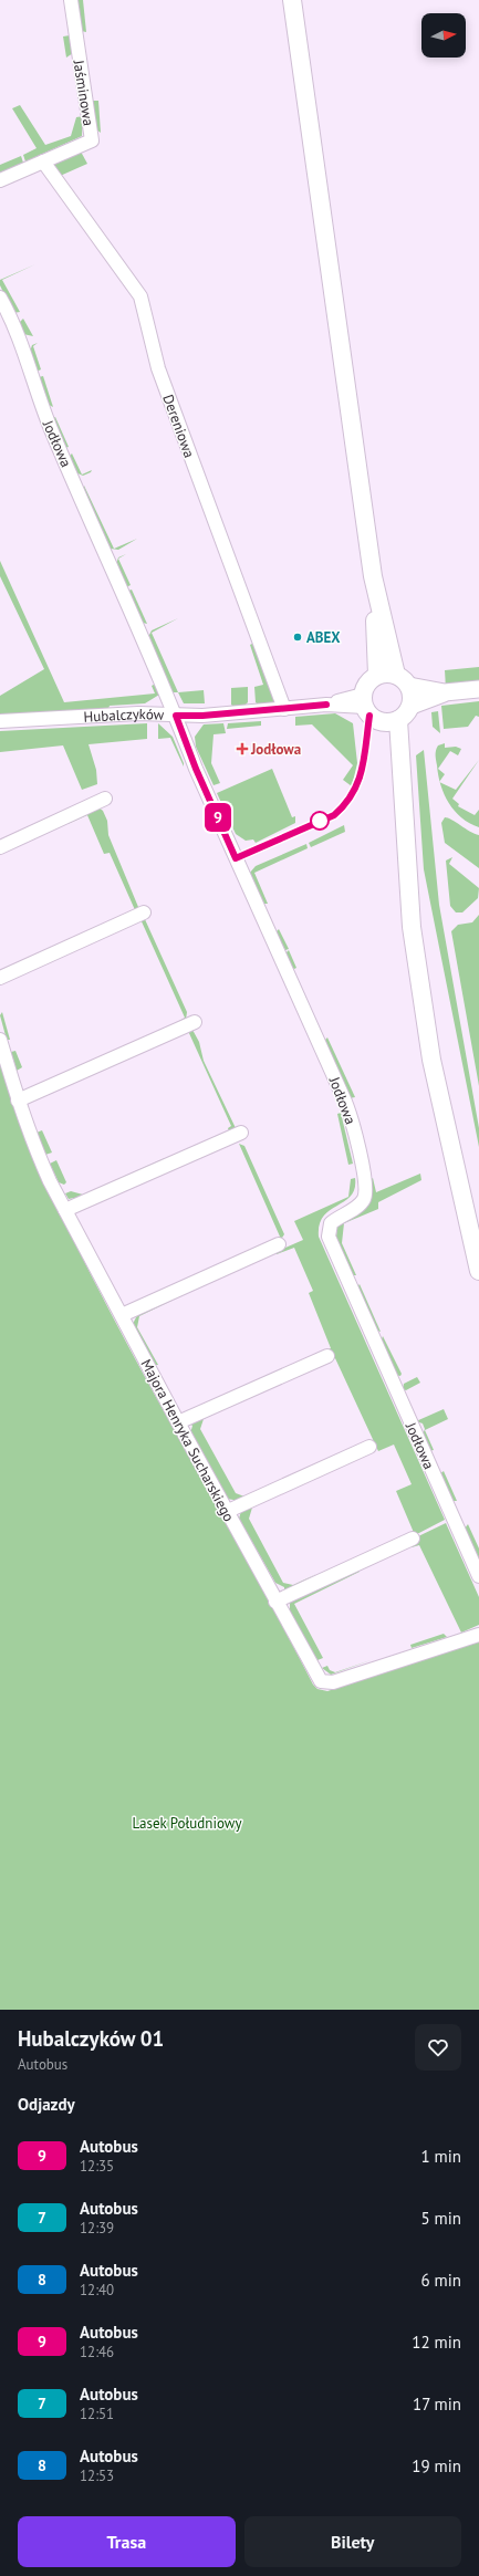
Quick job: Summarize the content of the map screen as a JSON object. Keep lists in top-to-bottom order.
{
  "streets": {
    "street": [
      "Jaśminowa",
      "Dereniowa",
      "Jodłowa",
      "Hubalczyków",
      "Majora Henryka Sucharskiego"
    ]
  },
  "crossings": [
    ["Jaśminowa", "Dereniowa"],
    ["Dereniowa", "Hubalczyków"],
    ["Jodłowa", "Hubalczyków"]
  ],
  "parks": ["Lasek Południowy"],
  "places": {
    "other": ["ABEX"],
    "health": ["Jodłowa"]
  },
  "lines": ["bus line 9"],
  "north": "right",
  "page": {
    "on_map": "9",
    "heading": [
      ["Hubalczyków 01", "Autobus"],
      "Odjazdy"
    ],
    "list": [
      {
        "mark": "9",
        "name": "Autobus",
        "note": "12:35",
        "value": "1 min"
      },
      {
        "mark": "7",
        "name": "Autobus",
        "note": "12:39",
        "value": "5 min"
      },
      {
        "mark": "8",
        "name": "Autobus",
        "note": "12:40",
        "value": "6 min"
      },
      {
        "mark": "9",
        "name": "Autobus",
        "note": "12:46",
        "value": "12 min"
      },
      {
        "mark": "7",
        "name": "Autobus",
        "note": "12:51",
        "value": "17 min"
      },
      {
        "mark": "8",
        "name": "Autobus",
        "note": "12:53",
        "value": "19 min"
      }
    ],
    "buttons": ["Trasa", "Bilety"]
  }
}
